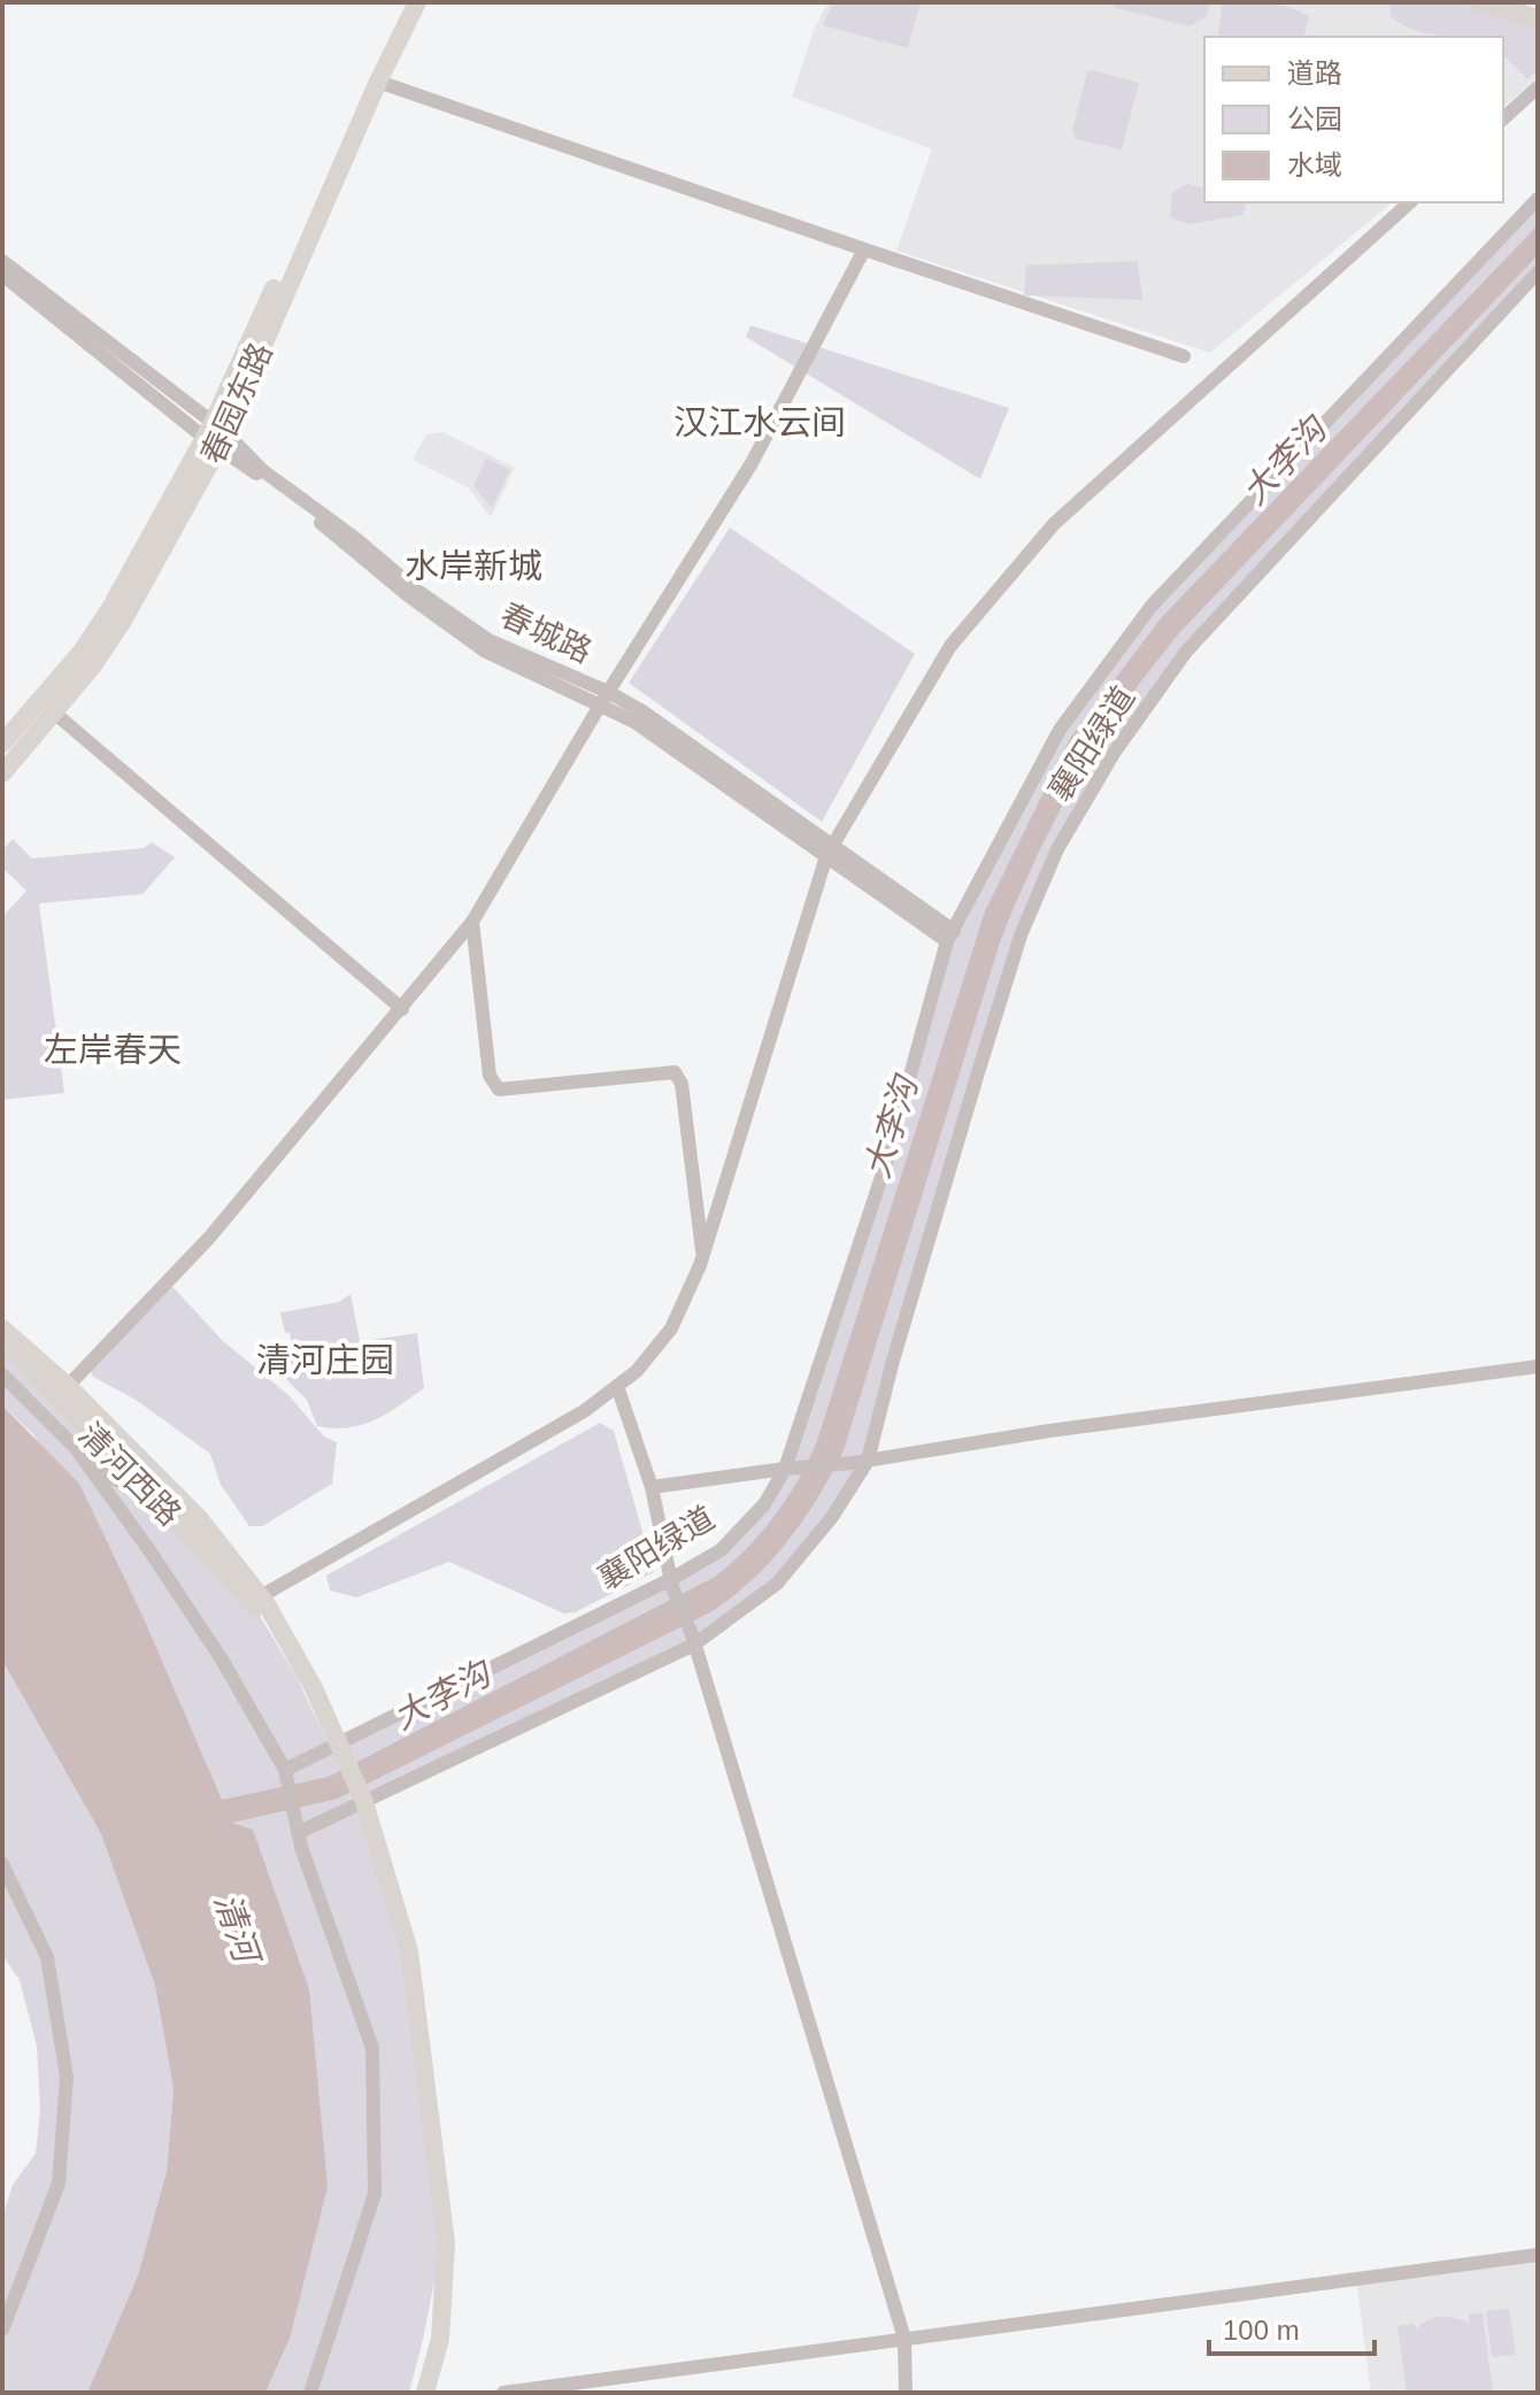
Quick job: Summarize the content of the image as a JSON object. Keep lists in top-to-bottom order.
{
  "streets": {
    "main road": ["春园东路", "清河西路"],
    "street": ["春城路", "襄阳绿道"]
  },
  "crossings": [
    ["春园东路", "春城路"],
    ["春城路", "襄阳绿道"]
  ],
  "districts": [
    "汉江水云间",
    "水岸新城",
    "左岸春天",
    "清河庄园"
  ],
  "water": ["大李沟", "清河"],
  "legend": ["道路", "公园", "水域"],
  "scale_bar": "100 m"
}
